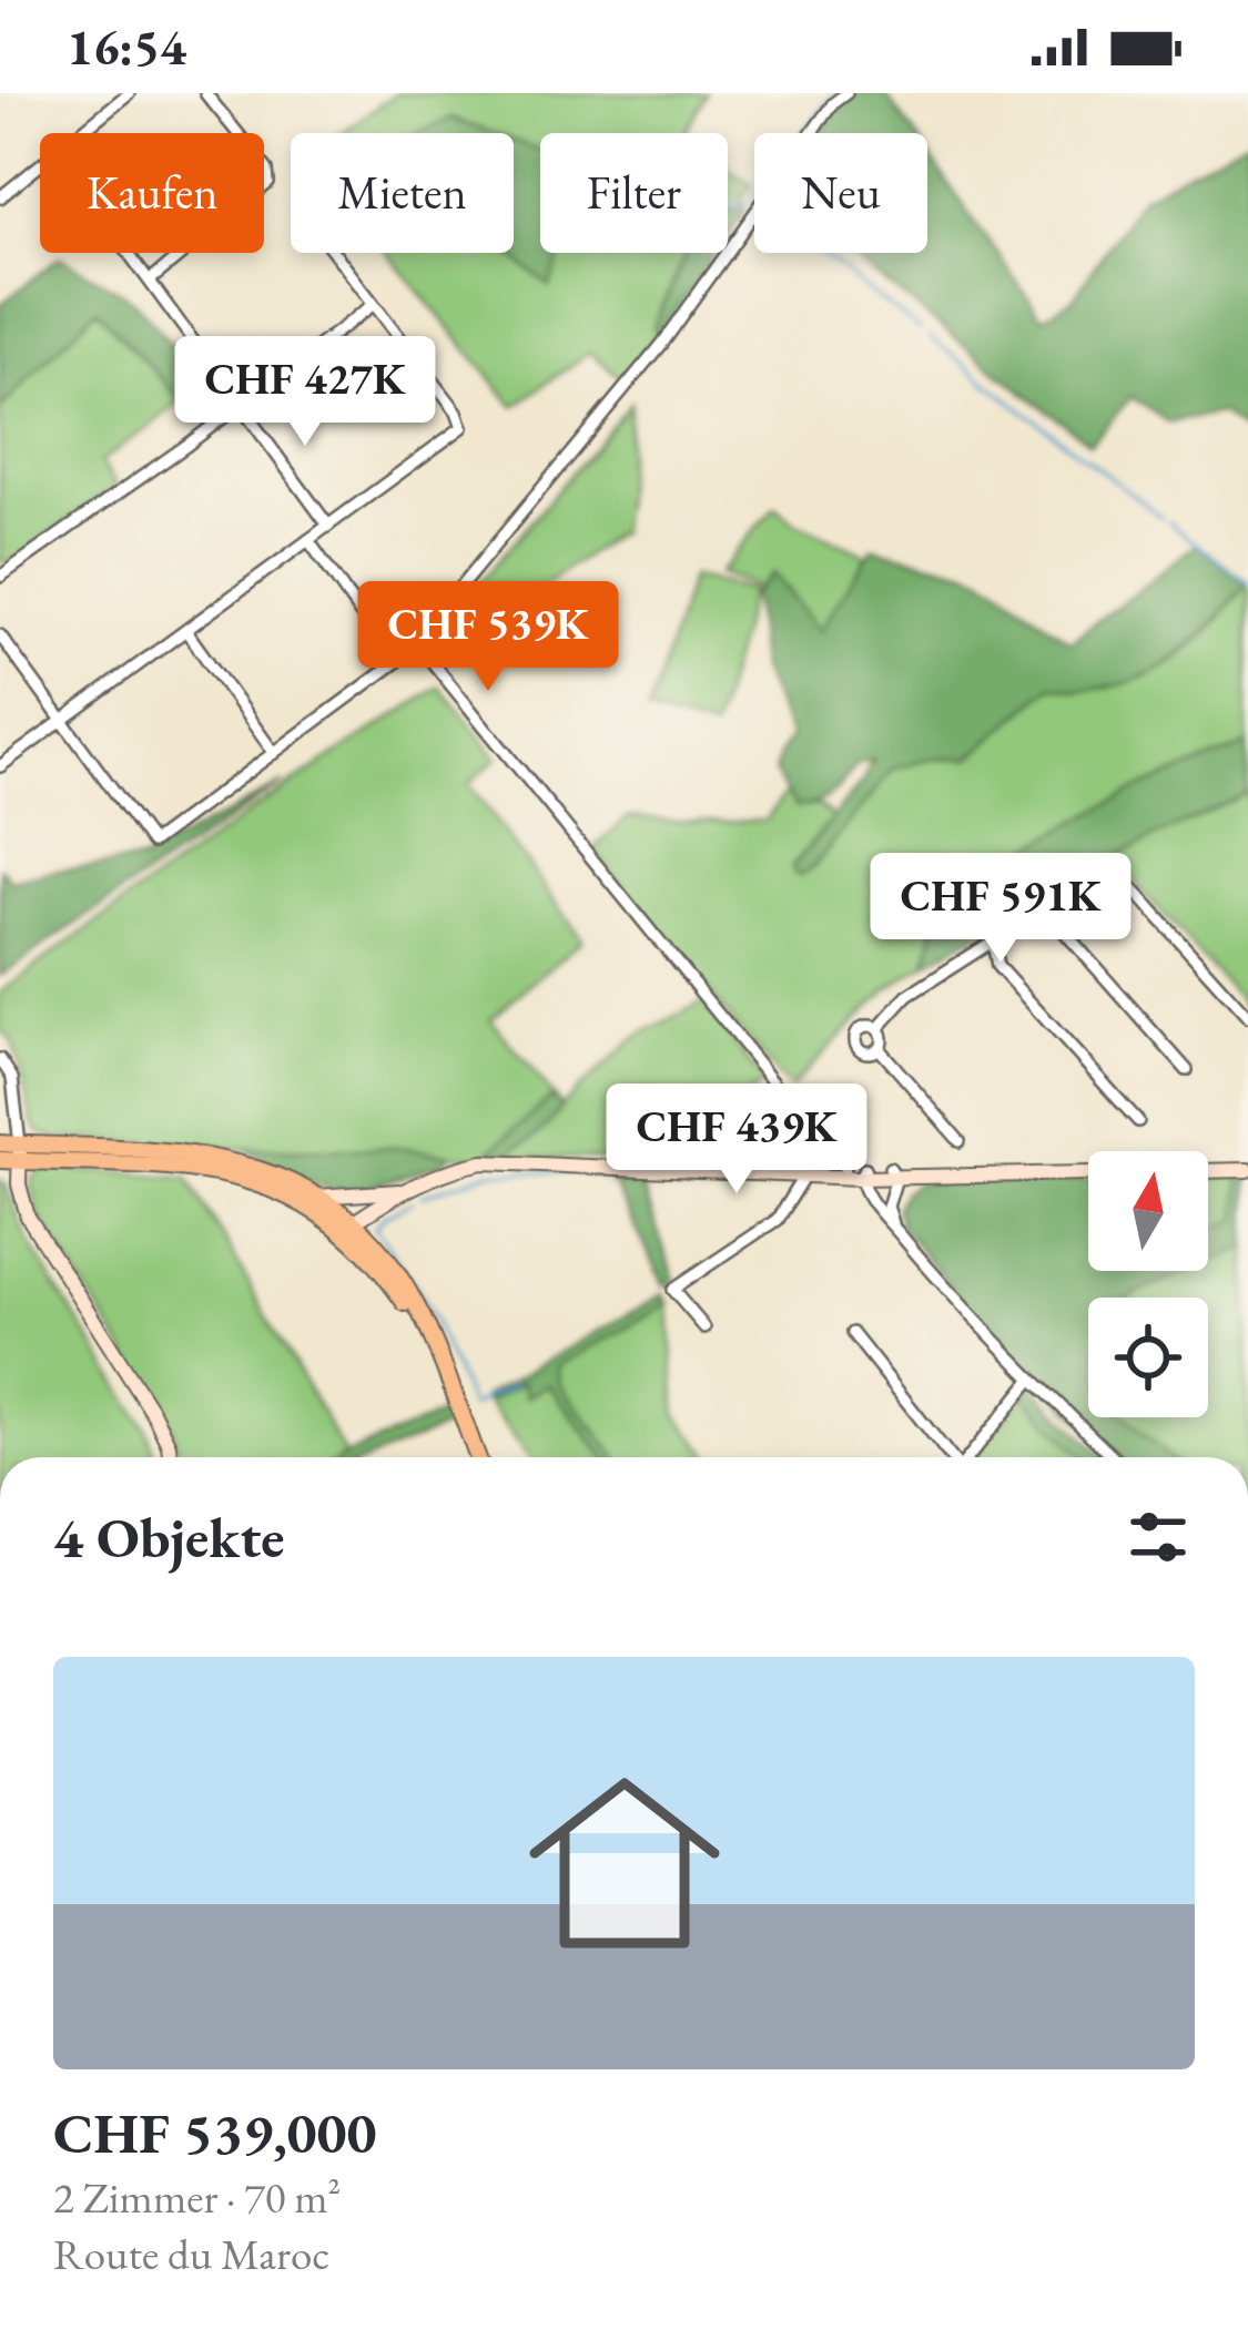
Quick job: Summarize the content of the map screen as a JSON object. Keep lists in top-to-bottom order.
{
  "north": "top",
  "page": {
    "status": "16:54",
    "chip": [
      "Kaufen",
      "Mieten",
      "Filter",
      "Neu"
    ],
    "price": [
      "CHF 427K",
      "CHF 539K",
      "CHF 591K",
      "CHF 439K"
    ],
    "heading": "4 Objekte",
    "list": [
      {
        "name": "CHF 539,000",
        "note": "2 Zimmer · 70 m² · Route du Maroc"
      }
    ]
  }
}
